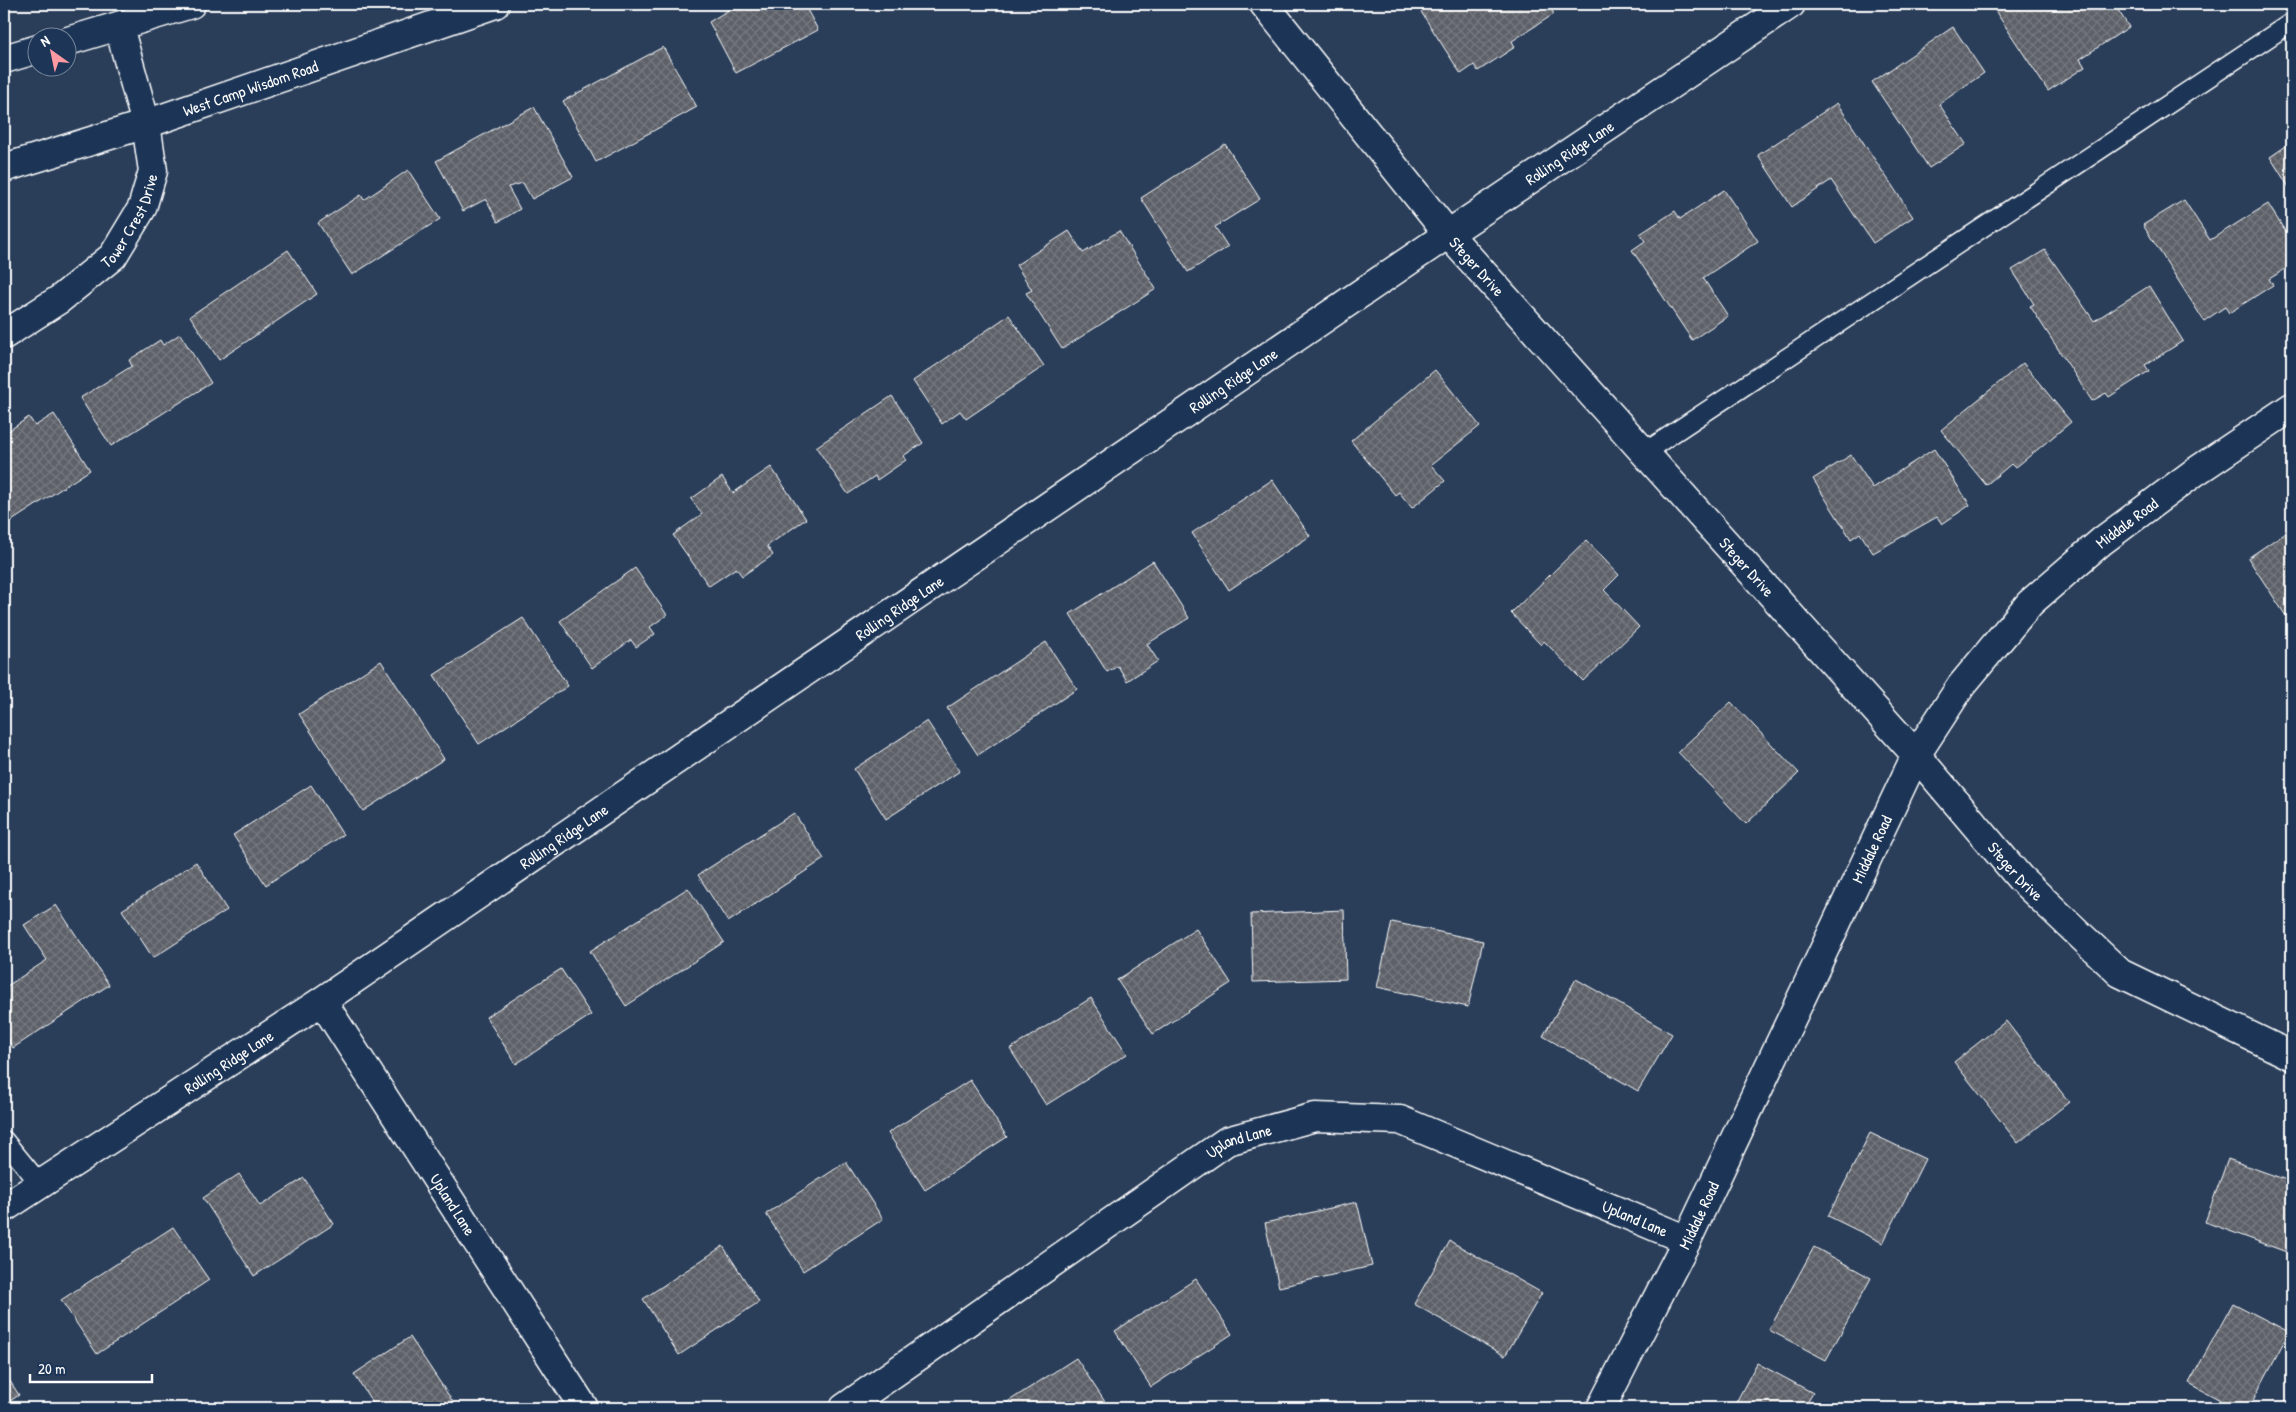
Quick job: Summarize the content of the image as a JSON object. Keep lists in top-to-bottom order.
{
  "streets": {
    "street": [
      "West Camp Wisdom Road",
      "Rolling Ridge Lane",
      "Tower Crest Drive",
      "Steger Drive",
      "Middale Road",
      "Upland Lane"
    ]
  },
  "crossings": [
    ["West Camp Wisdom Road", "Tower Crest Drive"],
    ["Rolling Ridge Lane", "Steger Drive"],
    ["Rolling Ridge Lane", "Upland Lane"],
    ["Steger Drive", "Middale Road"],
    ["Middale Road", "Upland Lane"]
  ],
  "scale_bar": "20 m",
  "north": "top left"
}
